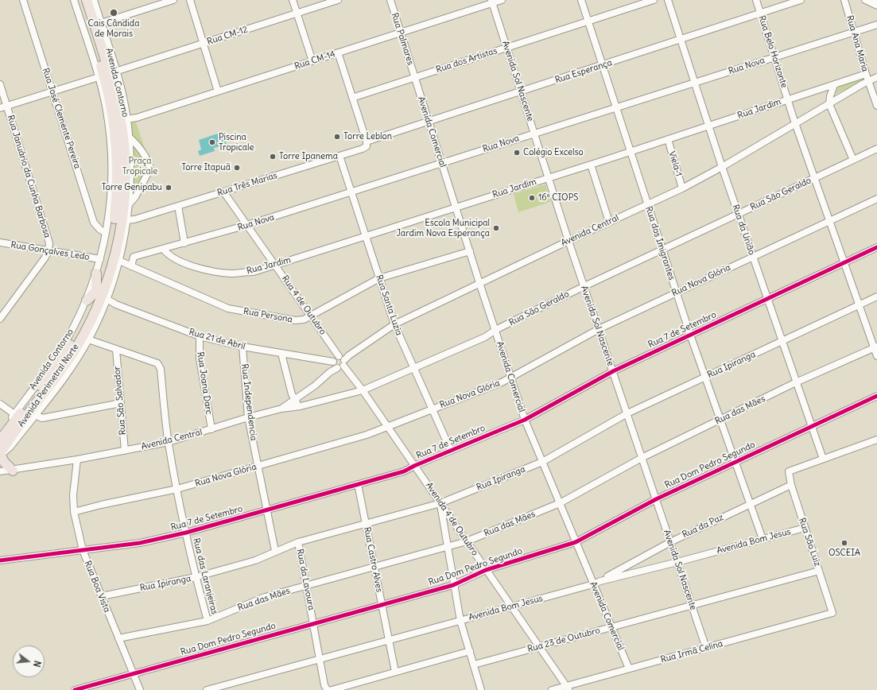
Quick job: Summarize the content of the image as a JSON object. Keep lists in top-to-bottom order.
{
  "streets": {
    "highway": ["Avenida Perimetral Norte"],
    "street": [
      "Rua CM-12",
      "Rua Palmares",
      "Rua Ana Maria",
      "Rua Belo Horizonte",
      "Rua CM-14",
      "Rua dos Artistas",
      "Rua Nova",
      "Rua Esperança",
      "Avenida Sol Nascente",
      "Avenida Contorno",
      "Rua Jardim",
      "Rua José Clemente Pereira",
      "Avenida Comercial",
      "Viela-1",
      "Rua Januário da Cunha Barbosa",
      "Rua Três Marias",
      "Rua São Geraldo",
      "Rua da União",
      "Avenida Central",
      "Rua dos Imigrantes",
      "Rua Gonçalves Ledo",
      "Rua Nova Glória",
      "Rua 4 de Outubro",
      "Rua Santa Luzia",
      "Rua Persona",
      "Rua 7 de Setembro",
      "Rua 21 de Abril",
      "Rua Ipiranga",
      "Rua Joana Darc",
      "Rua São Salvador",
      "Rua Independencia",
      "Rua das Mães",
      "Rua Dom Pedro Segundo",
      "Avenida 4 de Outubro",
      "Rua da Paz",
      "Avenida Bom Jesus",
      "Rua São Luiz",
      "Rua Castro Alves",
      "Rua das Laranjeiras",
      "Rua da Lavoura",
      "Rua Boa Vista",
      "Rua 23 de Outubro",
      "Rua Irmã Celina"
    ]
  },
  "crossings": [
    ["Rua CM-12", "Avenida Contorno"],
    ["Rua CM-12", "Rua José Clemente Pereira"],
    ["Rua CM-12", "Rua Januário da Cunha Barbosa"],
    ["Rua CM-12", "Avenida Perimetral Norte"],
    ["Rua Palmares", "Rua CM-14"],
    ["Rua Palmares", "Rua dos Artistas"],
    ["Rua Palmares", "Avenida Comercial"],
    ["Rua Ana Maria", "Rua Nova"],
    ["Rua Ana Maria", "Rua Jardim"],
    ["Rua Ana Maria", "Avenida Central"],
    ["Rua Belo Horizonte", "Rua Nova"],
    ["Rua Belo Horizonte", "Rua Esperança"],
    ["Rua Belo Horizonte", "Rua Jardim"],
    ["Rua Belo Horizonte", "Rua São Geraldo"],
    ["Rua Belo Horizonte", "Avenida Central"],
    ["Rua Belo Horizonte", "Rua Nova Glória"],
    ["Rua Belo Horizonte", "Rua 7 de Setembro"],
    ["Rua Belo Horizonte", "Rua Ipiranga"],
    ["Rua Belo Horizonte", "Rua das Mães"],
    ["Rua CM-14", "Avenida Sol Nascente"],
    ["Rua CM-14", "Avenida Contorno"],
    ["Rua dos Artistas", "Avenida Sol Nascente"],
    ["Rua dos Artistas", "Avenida Comercial"],
    ["Rua dos Artistas", "Rua dos Imigrantes"],
    ["Rua Nova", "Avenida Sol Nascente"],
    ["Rua Nova", "Rua Jardim"],
    ["Rua Nova", "Avenida Comercial"],
    ["Rua Nova", "Rua da União"],
    ["Rua Nova", "Rua dos Imigrantes"],
    ["Rua Nova", "Rua 4 de Outubro"],
    ["Rua Nova", "Rua Santa Luzia"],
    ["Rua Nova", "Rua Persona"],
    ["Rua Esperança", "Avenida Sol Nascente"],
    ["Rua Esperança", "Avenida Comercial"],
    ["Rua Esperança", "Rua Três Marias"],
    ["Rua Esperança", "Rua da União"],
    ["Rua Esperança", "Rua dos Imigrantes"],
    ["Avenida Sol Nascente", "Rua Jardim"],
    ["Avenida Sol Nascente", "Rua São Geraldo"],
    ["Avenida Sol Nascente", "Avenida Central"],
    ["Avenida Sol Nascente", "Rua Nova Glória"],
    ["Avenida Sol Nascente", "Rua 7 de Setembro"],
    ["Avenida Sol Nascente", "Rua Ipiranga"],
    ["Avenida Sol Nascente", "Rua das Mães"],
    ["Avenida Sol Nascente", "Rua Dom Pedro Segundo"],
    ["Avenida Sol Nascente", "Rua da Paz"],
    ["Avenida Sol Nascente", "Avenida Bom Jesus"],
    ["Avenida Sol Nascente", "Rua 23 de Outubro"],
    ["Avenida Sol Nascente", "Rua Irmã Celina"],
    ["Avenida Contorno", "Rua José Clemente Pereira"],
    ["Avenida Contorno", "Rua Três Marias"],
    ["Avenida Contorno", "Rua Gonçalves Ledo"],
    ["Avenida Contorno", "Rua Persona"],
    ["Avenida Contorno", "Rua 21 de Abril"],
    ["Avenida Contorno", "Avenida Perimetral Norte"],
    ["Rua Jardim", "Avenida Comercial"],
    ["Rua Jardim", "Viela-1"],
    ["Rua Jardim", "Rua da União"],
    ["Rua Jardim", "Rua dos Imigrantes"],
    ["Rua Jardim", "Rua 4 de Outubro"],
    ["Rua Jardim", "Rua Santa Luzia"],
    ["Avenida Comercial", "Rua São Geraldo"],
    ["Avenida Comercial", "Avenida Central"],
    ["Avenida Comercial", "Rua Nova Glória"],
    ["Avenida Comercial", "Rua Persona"],
    ["Avenida Comercial", "Rua 7 de Setembro"],
    ["Avenida Comercial", "Rua Ipiranga"],
    ["Avenida Comercial", "Rua das Mães"],
    ["Avenida Comercial", "Rua Dom Pedro Segundo"],
    ["Avenida Comercial", "Avenida Bom Jesus"],
    ["Avenida Comercial", "Rua 23 de Outubro"],
    ["Avenida Comercial", "Rua Irmã Celina"],
    ["Viela-1", "Avenida Central"],
    ["Rua Januário da Cunha Barbosa", "Rua Gonçalves Ledo"],
    ["Rua Três Marias", "Rua 4 de Outubro"],
    ["Rua Três Marias", "Rua Santa Luzia"],
    ["Rua São Geraldo", "Rua da União"],
    ["Rua São Geraldo", "Avenida Central"],
    ["Rua São Geraldo", "Rua dos Imigrantes"],
    ["Rua São Geraldo", "Rua Santa Luzia"],
    ["Rua São Geraldo", "Avenida 4 de Outubro"],
    ["Rua da União", "Avenida Central"],
    ["Rua da União", "Rua Nova Glória"],
    ["Rua da União", "Rua 7 de Setembro"],
    ["Rua da União", "Rua Ipiranga"],
    ["Rua da União", "Rua das Mães"],
    ["Rua da União", "Rua Dom Pedro Segundo"],
    ["Rua da União", "Rua São Luiz"],
    ["Avenida Central", "Rua dos Imigrantes"],
    ["Avenida Central", "Rua 4 de Outubro"],
    ["Avenida Central", "Rua Santa Luzia"],
    ["Avenida Central", "Rua 21 de Abril"],
    ["Avenida Central", "Rua Joana Darc"],
    ["Avenida Central", "Rua São Salvador"],
    ["Avenida Central", "Rua Independencia"],
    ["Avenida Central", "Avenida 4 de Outubro"],
    ["Avenida Central", "Rua das Laranjeiras"],
    ["Avenida Central", "Rua Boa Vista"],
    ["Rua dos Imigrantes", "Rua Nova Glória"],
    ["Rua dos Imigrantes", "Rua 7 de Setembro"],
    ["Rua dos Imigrantes", "Rua Ipiranga"],
    ["Rua dos Imigrantes", "Rua das Mães"],
    ["Rua dos Imigrantes", "Rua Dom Pedro Segundo"],
    ["Rua dos Imigrantes", "Rua da Paz"],
    ["Rua dos Imigrantes", "Avenida Bom Jesus"],
    ["Rua Nova Glória", "Rua Santa Luzia"],
    ["Rua Nova Glória", "Rua Independencia"],
    ["Rua Nova Glória", "Avenida 4 de Outubro"],
    ["Rua Nova Glória", "Rua das Laranjeiras"],
    ["Rua Nova Glória", "Rua Boa Vista"],
    ["Rua 4 de Outubro", "Rua Persona"],
    ["Rua 4 de Outubro", "Avenida 4 de Outubro"],
    ["Rua Santa Luzia", "Rua Persona"],
    ["Rua Santa Luzia", "Rua 7 de Setembro"],
    ["Rua 7 de Setembro", "Rua Independencia"],
    ["Rua 7 de Setembro", "Avenida 4 de Outubro"],
    ["Rua 7 de Setembro", "Rua Castro Alves"],
    ["Rua 7 de Setembro", "Rua das Laranjeiras"],
    ["Rua 7 de Setembro", "Rua Boa Vista"],
    ["Rua 21 de Abril", "Rua Joana Darc"],
    ["Rua 21 de Abril", "Rua Independencia"],
    ["Rua Ipiranga", "Rua Independencia"],
    ["Rua Ipiranga", "Avenida 4 de Outubro"],
    ["Rua Ipiranga", "Rua Castro Alves"],
    ["Rua Ipiranga", "Rua das Laranjeiras"],
    ["Rua Ipiranga", "Rua da Lavoura"],
    ["Rua Ipiranga", "Rua Boa Vista"],
    ["Rua São Salvador", "Rua das Laranjeiras"],
    ["Rua das Mães", "Avenida 4 de Outubro"],
    ["Rua das Mães", "Rua Castro Alves"],
    ["Rua das Mães", "Rua das Laranjeiras"],
    ["Rua das Mães", "Rua da Lavoura"],
    ["Rua das Mães", "Rua Boa Vista"],
    ["Rua Dom Pedro Segundo", "Avenida 4 de Outubro"],
    ["Rua Dom Pedro Segundo", "Rua Castro Alves"],
    ["Rua Dom Pedro Segundo", "Rua da Lavoura"],
    ["Rua Dom Pedro Segundo", "Rua Boa Vista"],
    ["Avenida 4 de Outubro", "Avenida Bom Jesus"],
    ["Avenida 4 de Outubro", "Rua 23 de Outubro"],
    ["Avenida 4 de Outubro", "Rua Irmã Celina"],
    ["Rua da Paz", "Avenida Bom Jesus"],
    ["Rua da Paz", "Rua São Luiz"],
    ["Avenida Bom Jesus", "Rua São Luiz"],
    ["Avenida Bom Jesus", "Rua Castro Alves"],
    ["Avenida Bom Jesus", "Rua da Lavoura"],
    ["Rua São Luiz", "Rua 23 de Outubro"],
    ["Rua São Luiz", "Rua Irmã Celina"]
  ],
  "parks": ["Praça Tropicale"],
  "places": [
    "Cais Cândida de Morais",
    "Torre Leblon",
    "Piscina Tropicale",
    "Colégio Excelso",
    "Torre Ipanema",
    "Torre Itapuã",
    "Torre Genipabu",
    "16º CIOPS",
    "Escola Municipal Jardim Nova Esperança",
    "OSCEIA"
  ],
  "north": "right"
}
